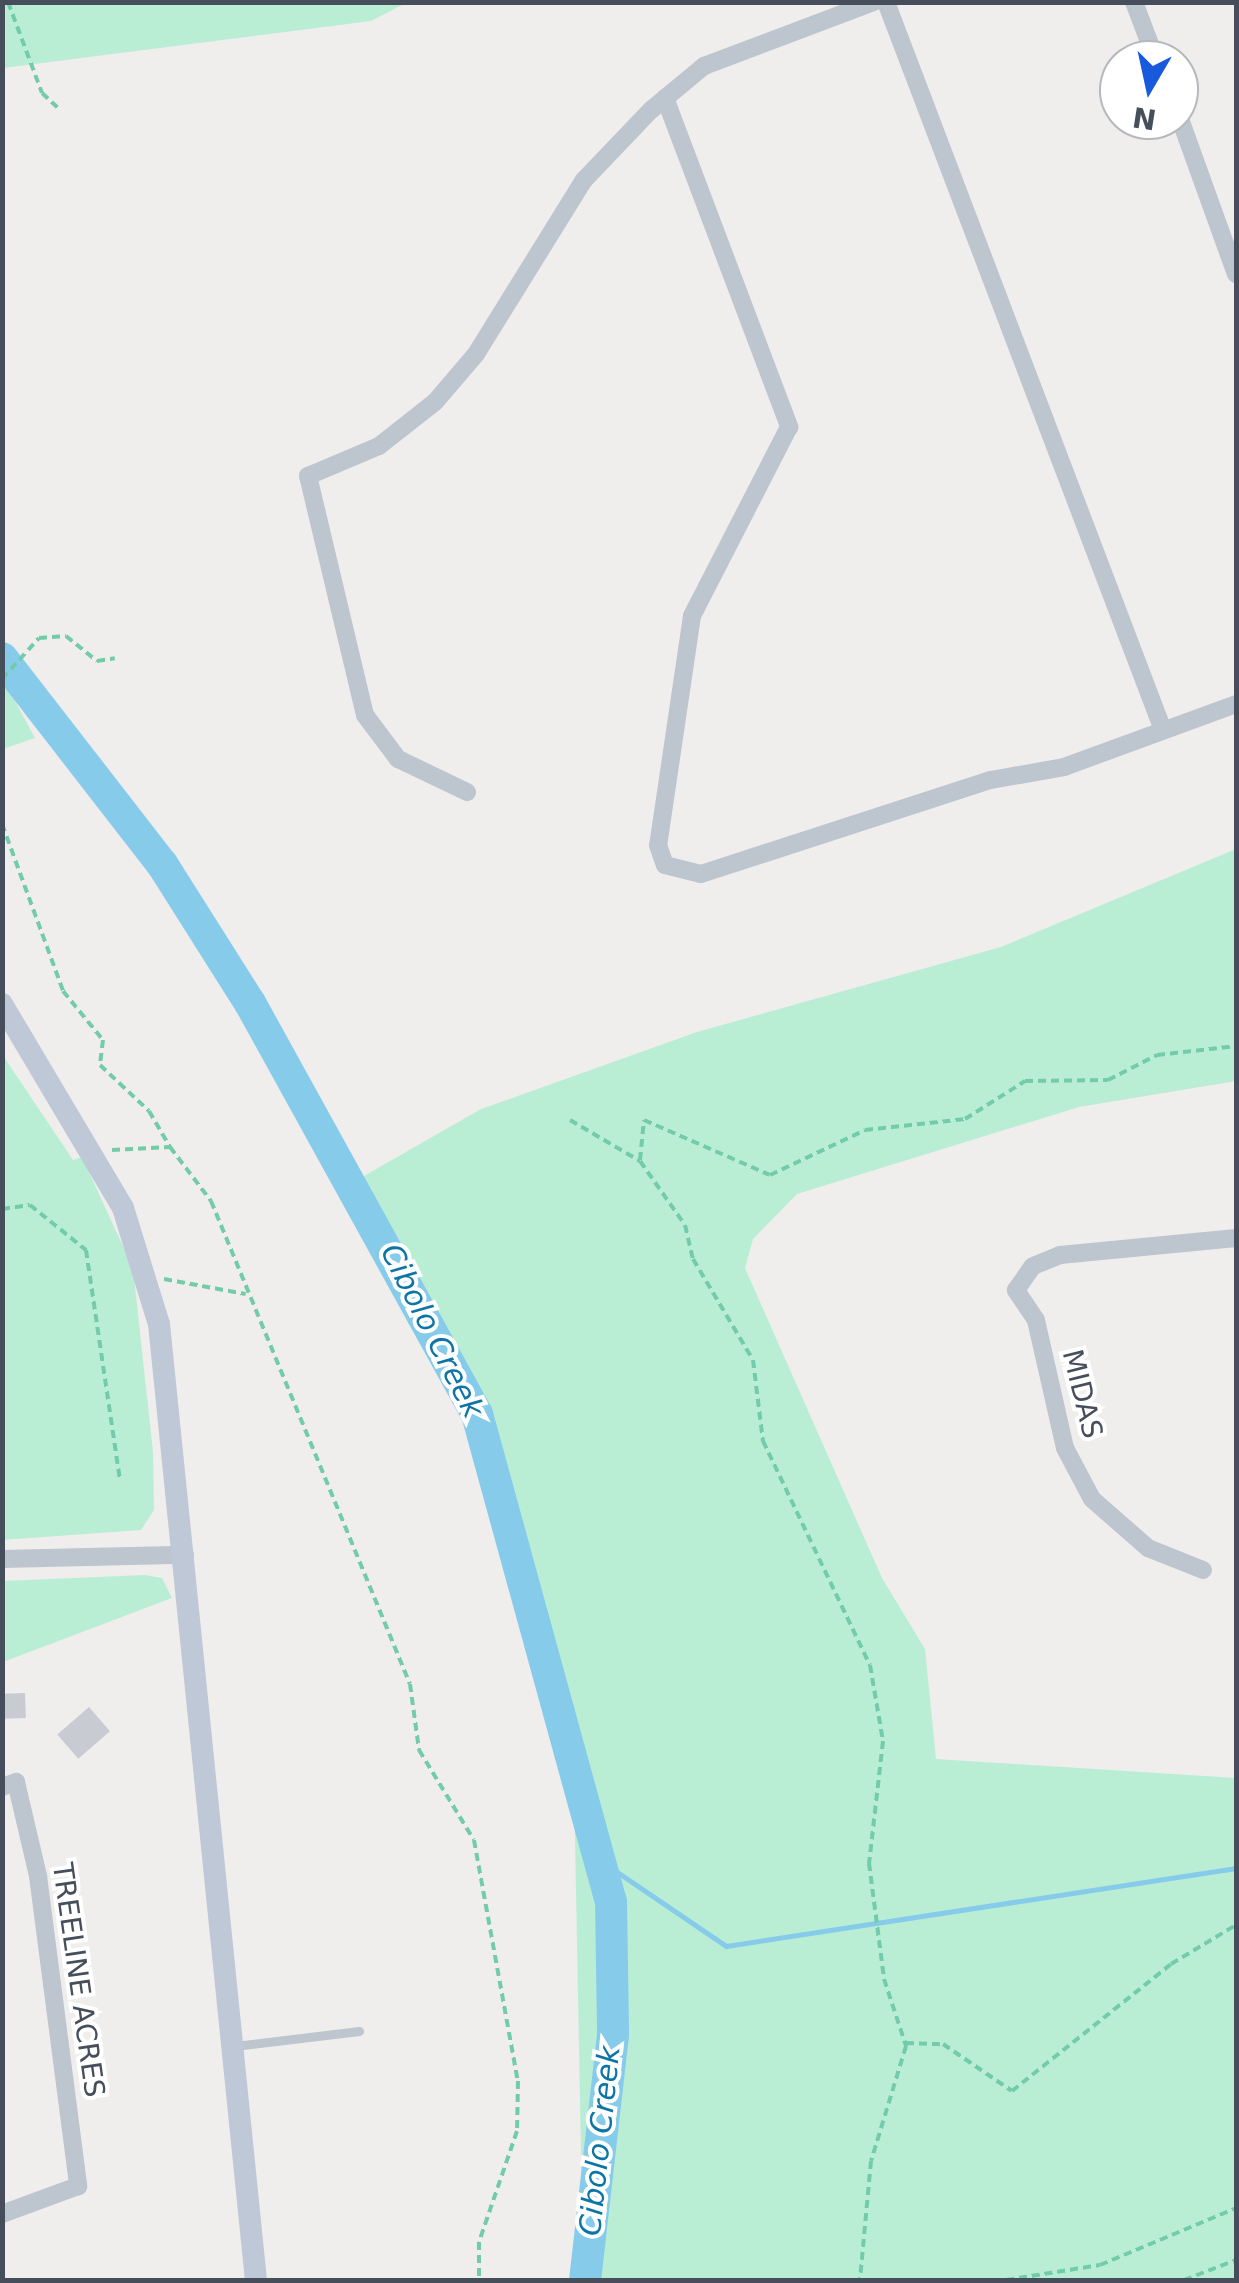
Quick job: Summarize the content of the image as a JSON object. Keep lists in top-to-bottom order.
{
  "streets": {
    "street": ["MIDAS", "TREELINE ACRES"]
  },
  "water": ["Cibolo Creek"],
  "north": "bottom"
}
